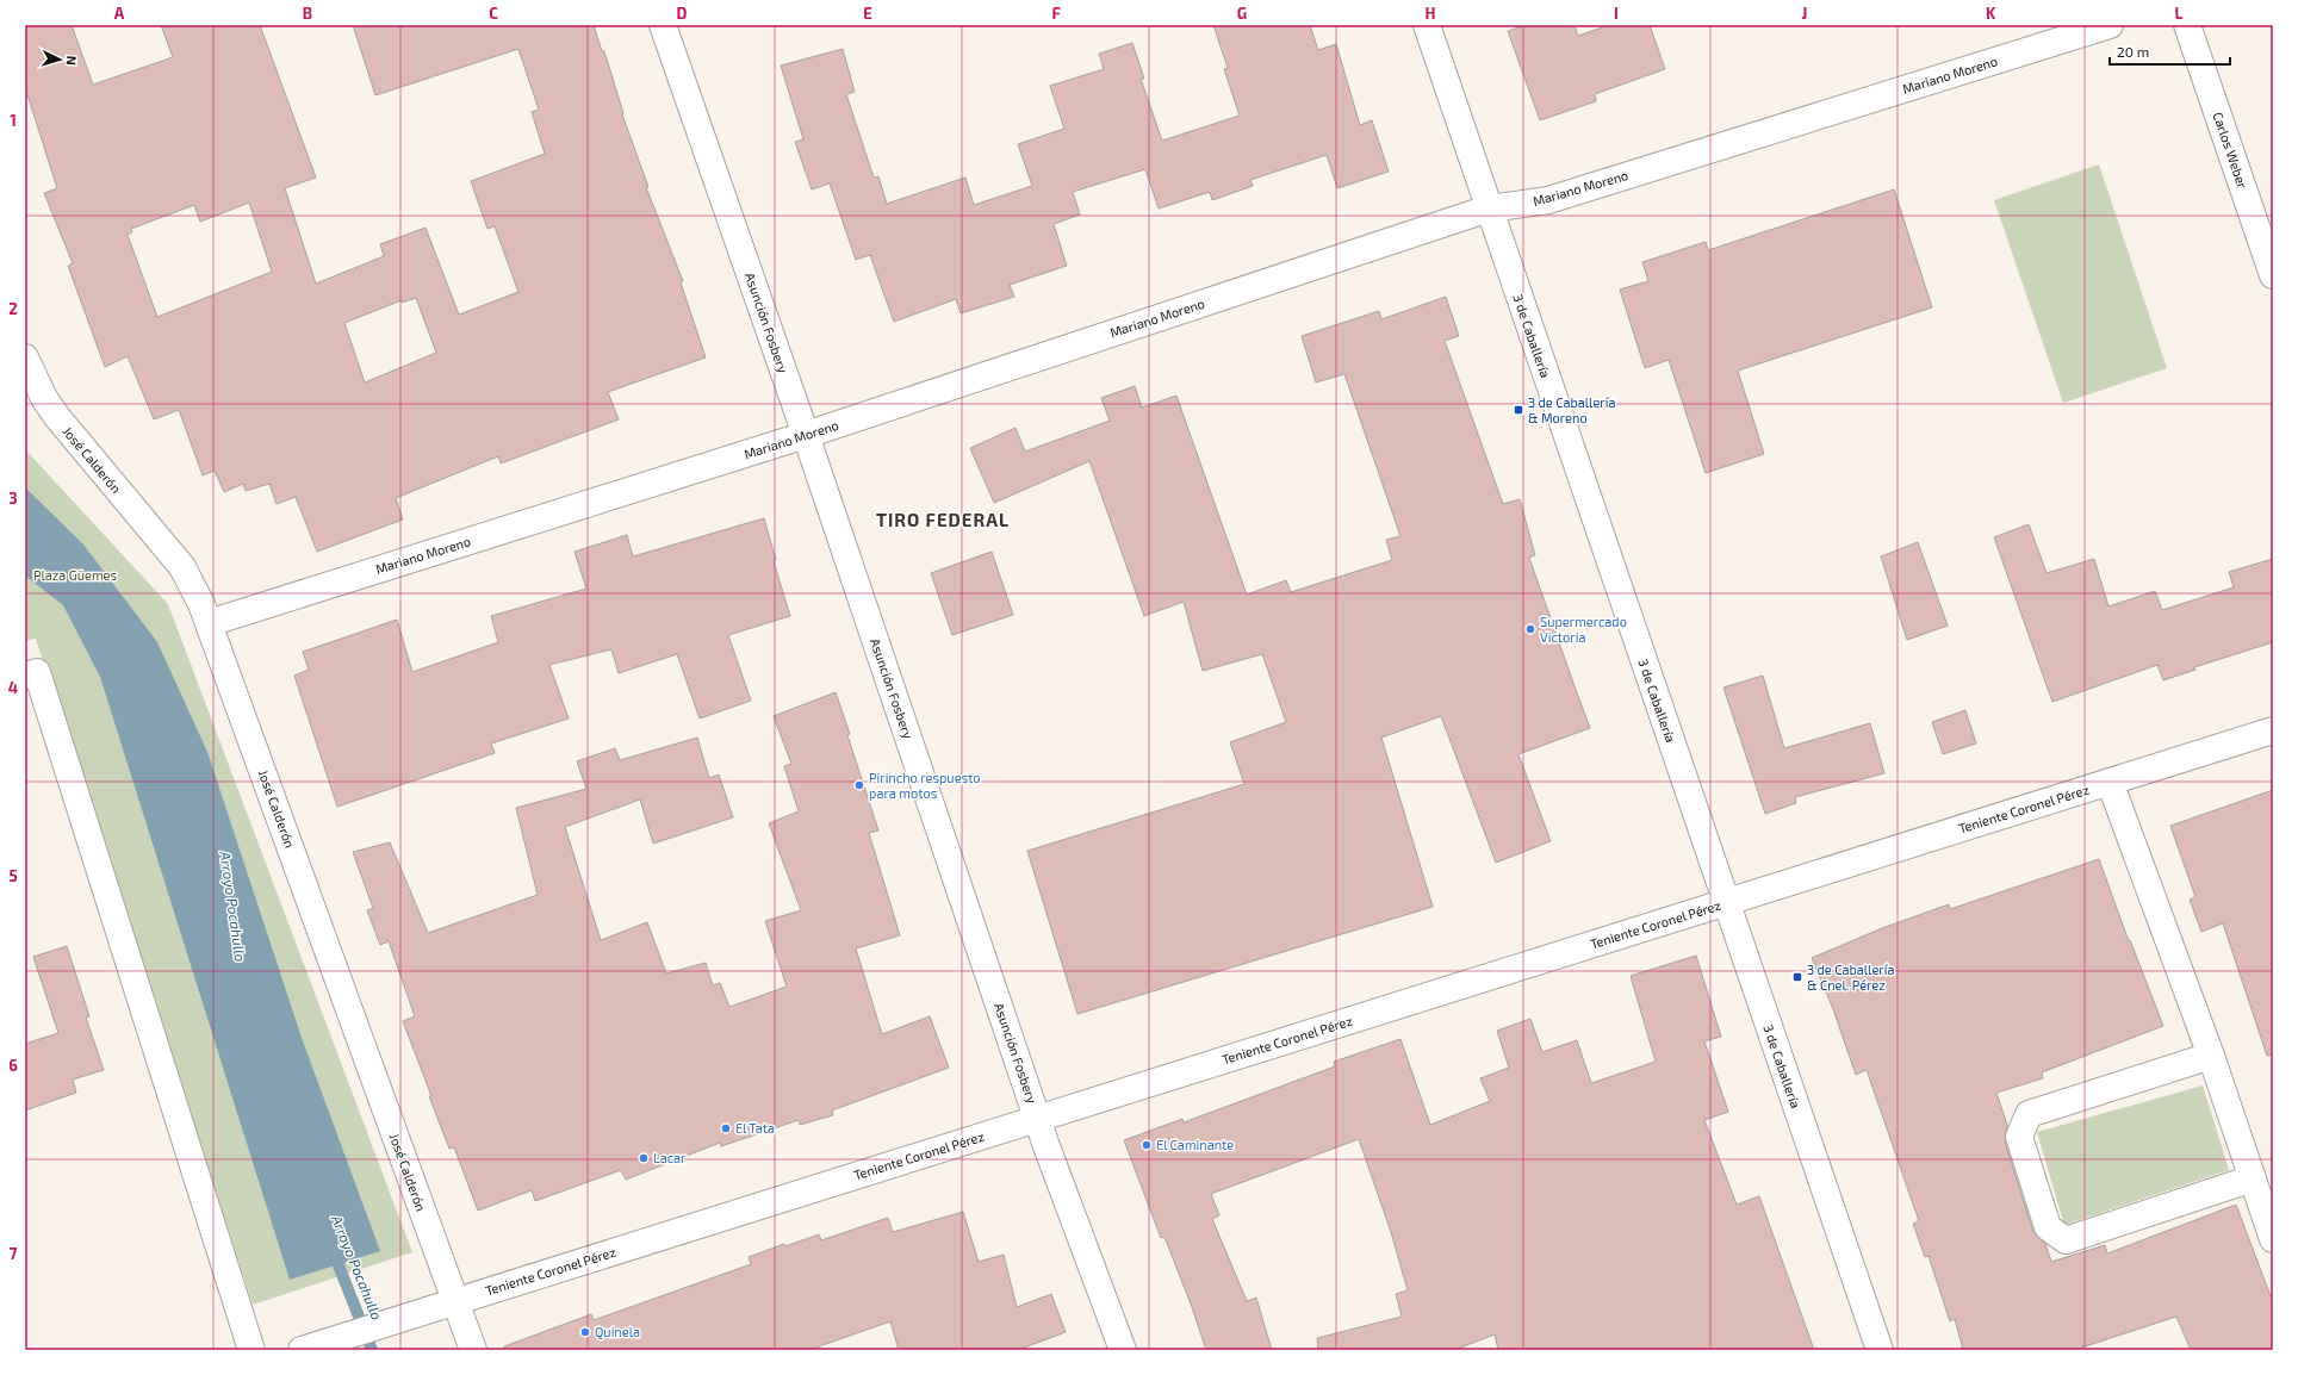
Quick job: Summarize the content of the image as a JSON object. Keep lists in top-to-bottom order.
{
  "streets": {
    "street": [
      "Mariano Moreno",
      "Carlos Weber",
      "Asunción Fosbery",
      "3 de Caballería",
      "José Calderón",
      "Teniente Coronel Pérez"
    ]
  },
  "crossings": [
    ["Mariano Moreno", "Asunción Fosbery"],
    ["Mariano Moreno", "3 de Caballería"],
    ["Mariano Moreno", "José Calderón"],
    ["Asunción Fosbery", "Teniente Coronel Pérez"],
    ["3 de Caballería", "Teniente Coronel Pérez"],
    ["José Calderón", "Teniente Coronel Pérez"]
  ],
  "districts": ["TIRO FEDERAL"],
  "water": ["Arroyo Pocahullo"],
  "parks": ["Plaza Güemes"],
  "places": {
    "transit": ["3 de Caballería & Moreno", "3 de Caballería & Cnel. Pérez"],
    "other": [
      "Supermercado Victoria",
      "Pirincho respuesto para motos",
      "El Tata",
      "El Caminante",
      "Lacar",
      "Quinela"
    ]
  },
  "scale_bar": "20 m",
  "north": "right",
  "grid": {
    "columns": [
      "A",
      "B",
      "C",
      "D",
      "E",
      "F",
      "G",
      "H",
      "I",
      "J",
      "K",
      "L"
    ],
    "rows": [
      "1",
      "2",
      "3",
      "4",
      "5",
      "6",
      "7"
    ]
  }
}
